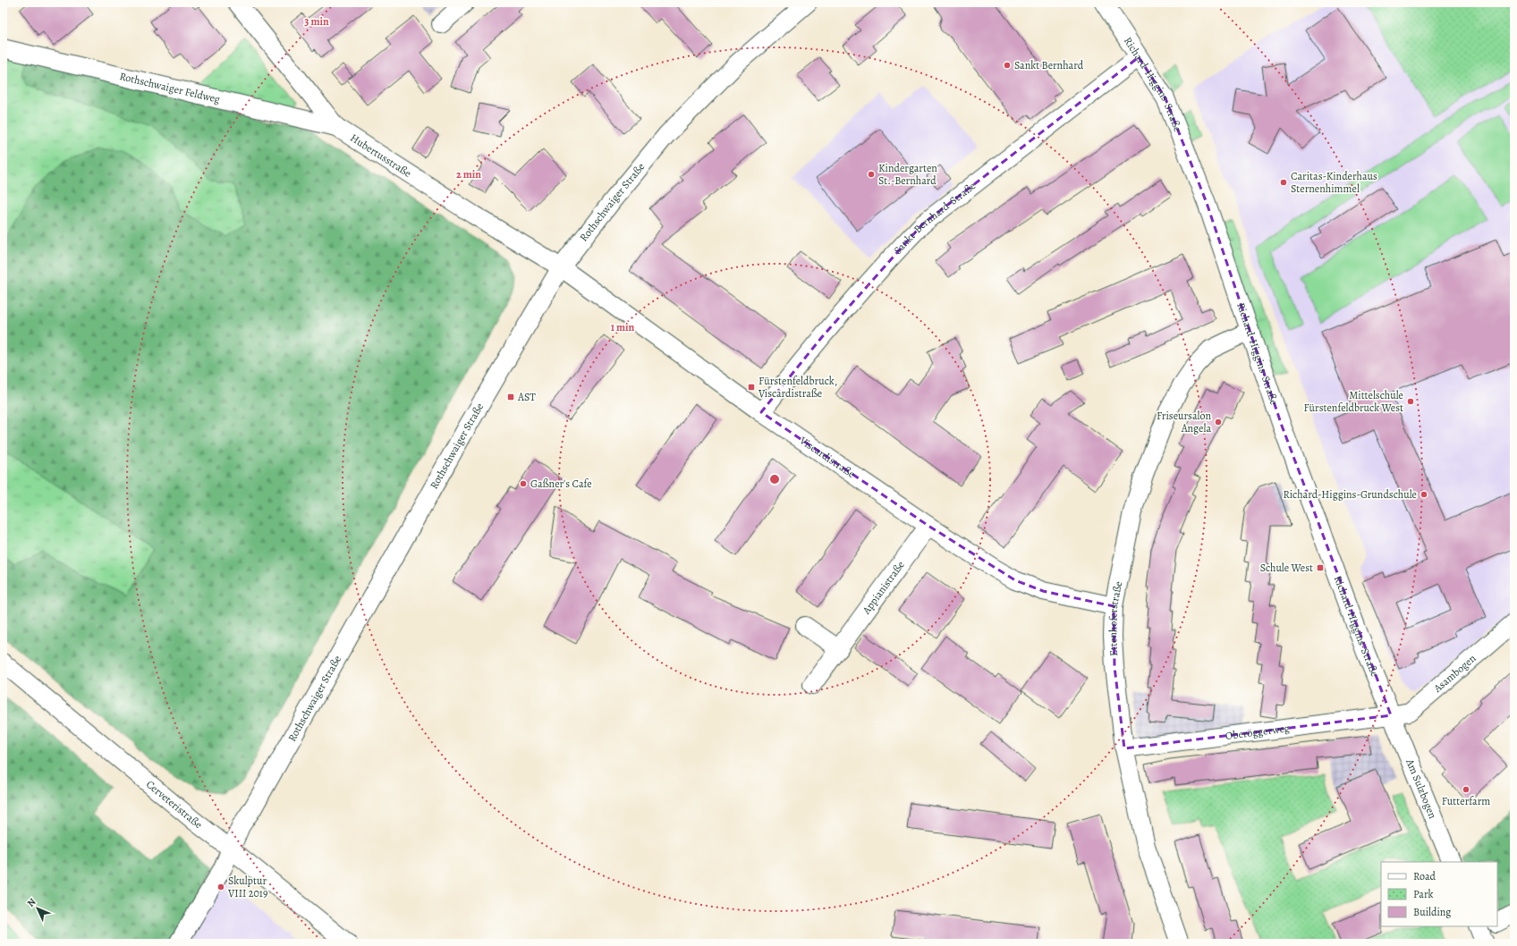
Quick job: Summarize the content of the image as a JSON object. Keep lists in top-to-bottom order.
{
  "streets": {
    "street": [
      "Richard-Higgins-Straße",
      "Rothschwaiger Feldweg",
      "Hubertusstraße",
      "Rothschwaiger Straße",
      "Sankt-Bernhard-Straße",
      "Viscardistraße",
      "Appianistraße",
      "Ettenhoferstraße",
      "Asambogen",
      "Oberöggerweg",
      "Am Sulzbogen",
      "Cerveteristraße"
    ]
  },
  "crossings": [
    ["Richard-Higgins-Straße", "Sankt-Bernhard-Straße"],
    ["Richard-Higgins-Straße", "Ettenhoferstraße"],
    ["Richard-Higgins-Straße", "Asambogen"],
    ["Richard-Higgins-Straße", "Oberöggerweg"],
    ["Richard-Higgins-Straße", "Am Sulzbogen"],
    ["Rothschwaiger Feldweg", "Hubertusstraße"],
    ["Hubertusstraße", "Rothschwaiger Straße"],
    ["Hubertusstraße", "Viscardistraße"],
    ["Rothschwaiger Straße", "Viscardistraße"],
    ["Rothschwaiger Straße", "Cerveteristraße"],
    ["Sankt-Bernhard-Straße", "Viscardistraße"],
    ["Viscardistraße", "Appianistraße"],
    ["Viscardistraße", "Ettenhoferstraße"],
    ["Ettenhoferstraße", "Oberöggerweg"],
    ["Asambogen", "Oberöggerweg"],
    ["Asambogen", "Am Sulzbogen"],
    ["Oberöggerweg", "Am Sulzbogen"]
  ],
  "places": {
    "other": [
      "Sankt Bernhard",
      "Kindergarten St.-Bernhard",
      "Caritas-Kinderhaus Sternenhimmel",
      "Mittelschule Fürstenfeldbruck West",
      "Friseursalon Angela",
      "Gaßner's Cafe",
      "Richard-Higgins-Grundschule",
      "Futterfarm",
      "Skulptur VIII 2019"
    ],
    "transit": ["Fürstenfeldbruck, Viscardistraße", "AST", "Schule West"]
  },
  "legend": ["Road", "Park", "Building"],
  "north": "top left",
  "rings": ["3 min", "2 min", "1 min"]
}
